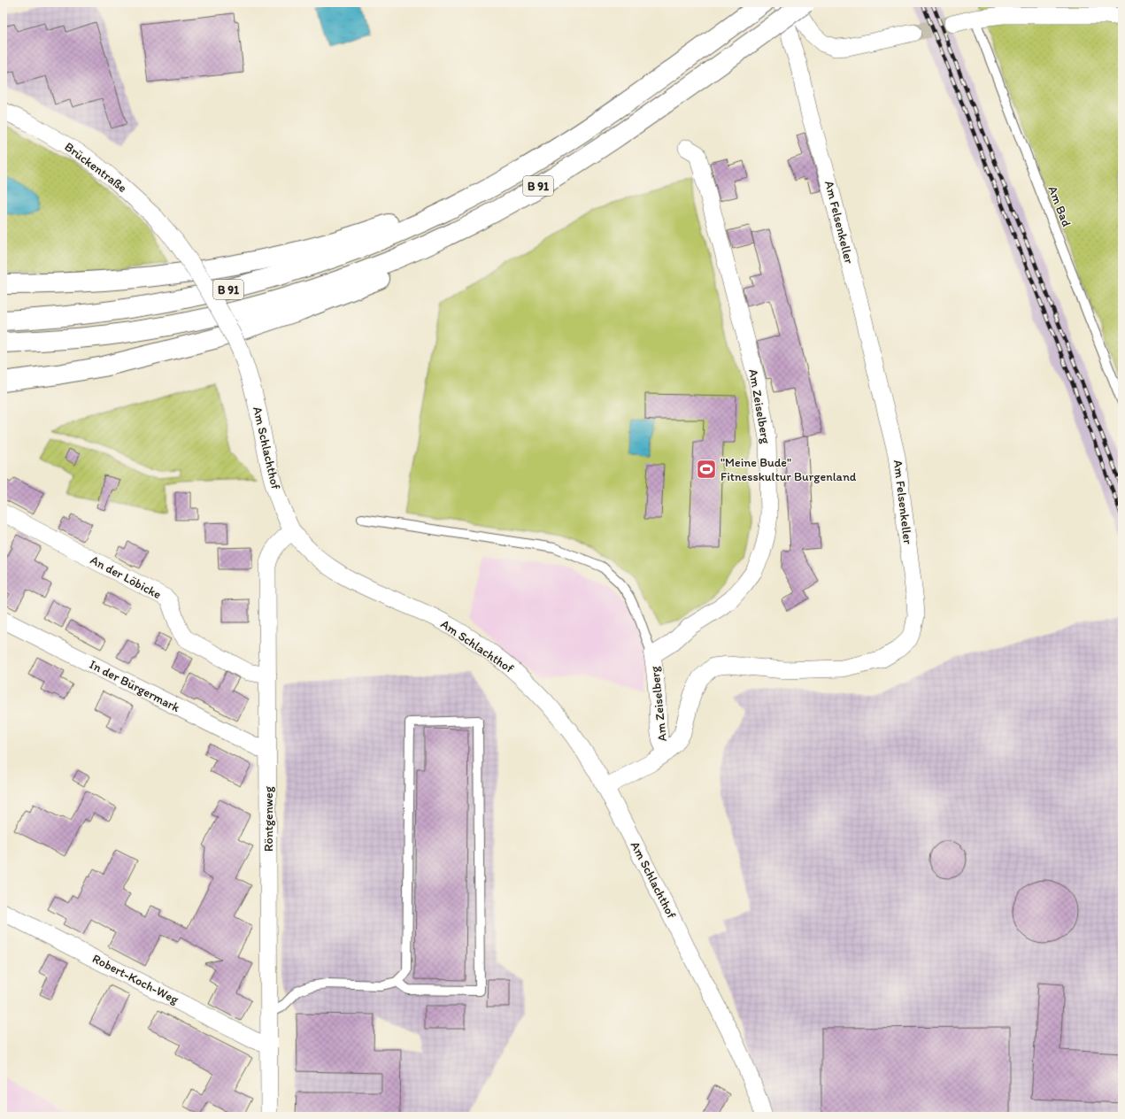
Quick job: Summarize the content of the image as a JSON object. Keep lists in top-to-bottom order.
{
  "streets": {
    "highway": ["B 91"],
    "street": [
      "Brückentraße",
      "Am Felsenkeller",
      "Am Zeiselberg",
      "Am Schlachthof",
      "An der Löbicke",
      "In der Bürgermark",
      "Röntgenweg",
      "Robert-Koch-Weg"
    ],
    "lane": ["Am Bad"]
  },
  "crossings": [
    ["Brückentraße", "Am Schlachthof"],
    ["Am Felsenkeller", "Am Zeiselberg"],
    ["Am Felsenkeller", "Am Schlachthof"],
    ["Am Schlachthof", "Röntgenweg"],
    ["An der Löbicke", "Röntgenweg"],
    ["In der Bürgermark", "Röntgenweg"],
    ["Röntgenweg", "Robert-Koch-Weg"]
  ],
  "places": {
    "sports": ["\"Meine Bude\" Fitnesskultur Burgenland"]
  }
}
